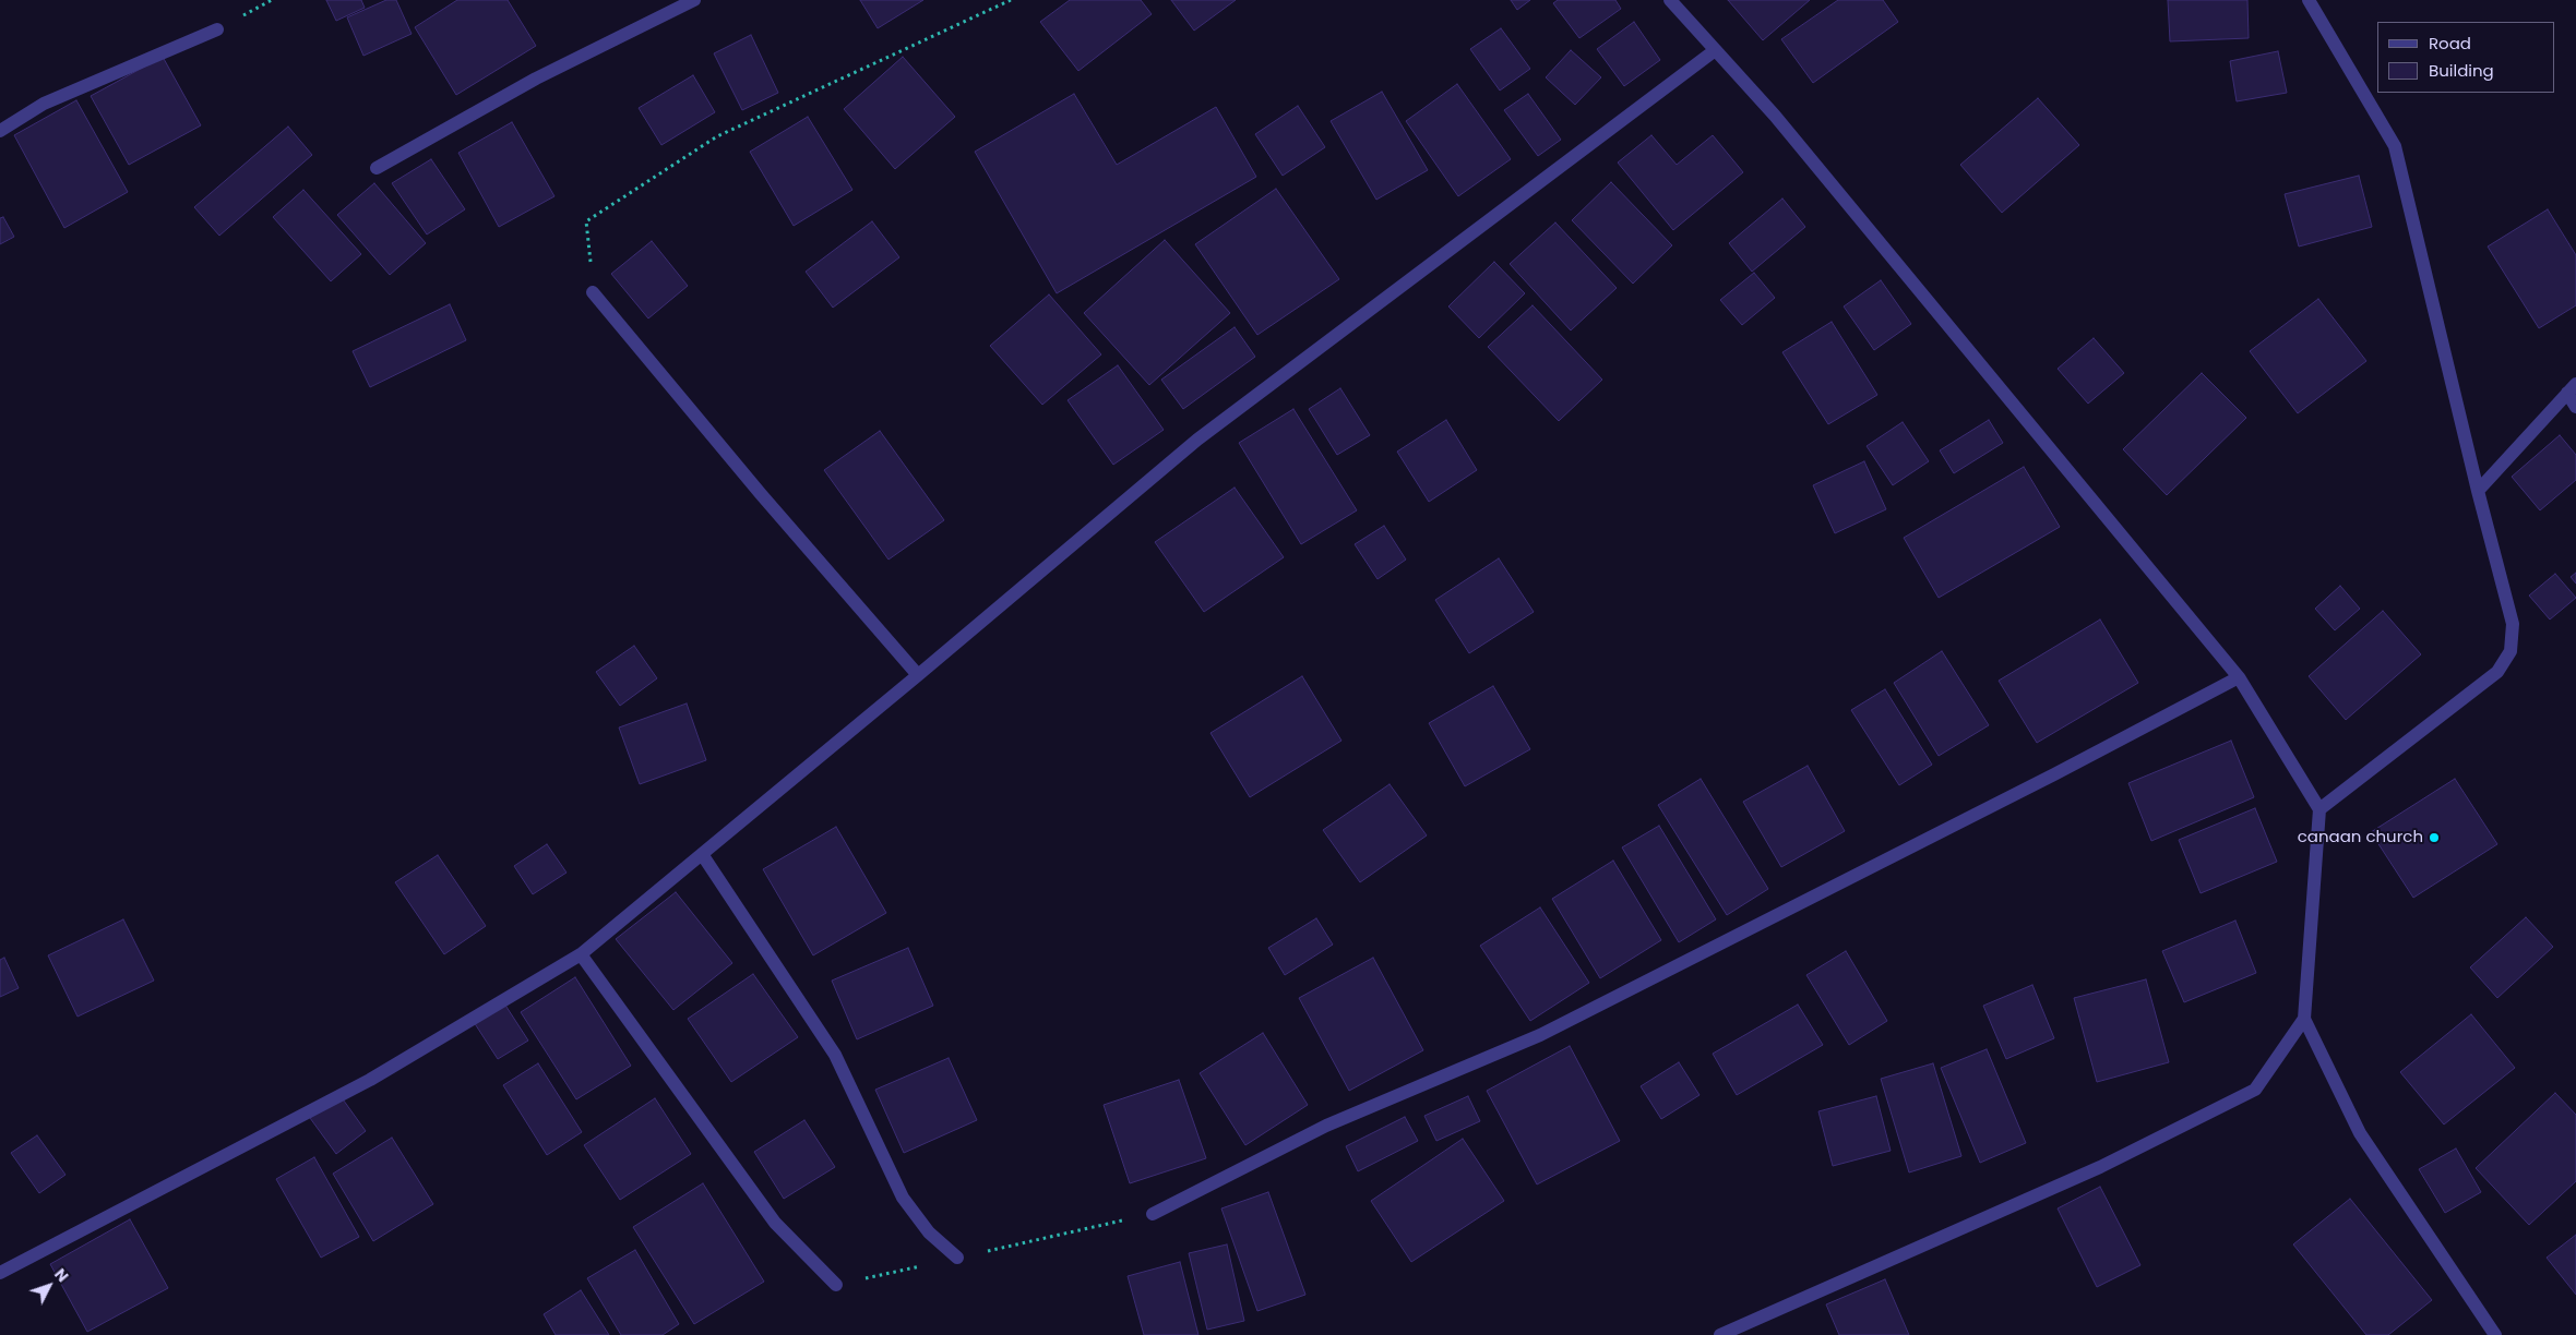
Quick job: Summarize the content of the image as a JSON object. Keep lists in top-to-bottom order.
{
  "places": ["canaan church"],
  "legend": ["Road", "Building"],
  "north": "top right"
}
